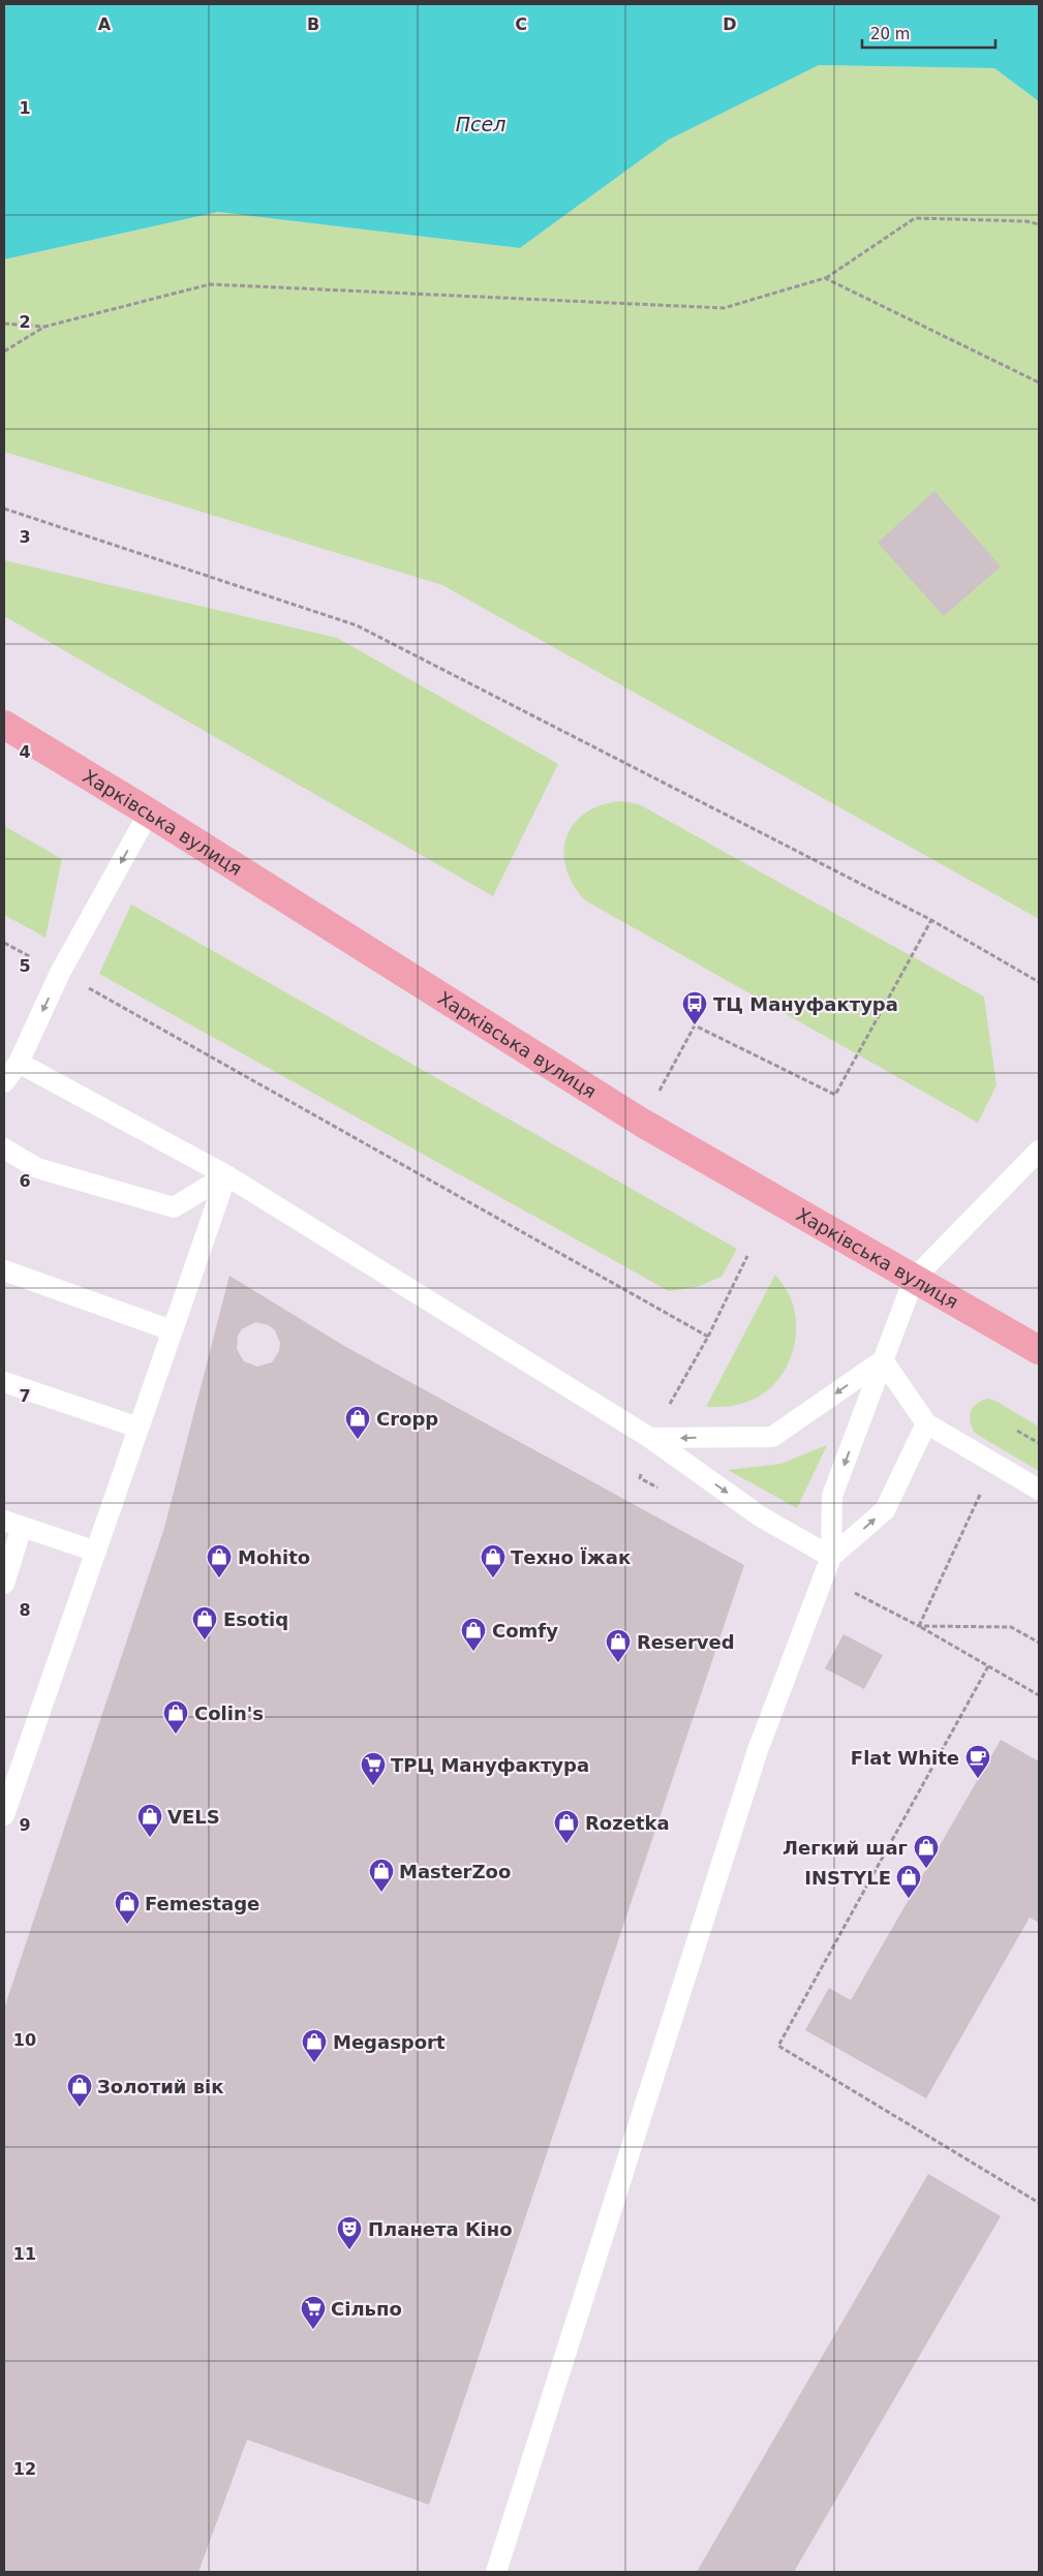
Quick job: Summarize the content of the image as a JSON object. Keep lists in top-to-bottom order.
{
  "streets": {
    "main road": ["Харківська вулиця"]
  },
  "water": ["Псел"],
  "places": {
    "bus stop": ["ТЦ Мануфактура"],
    "shop": [
      "Cropp",
      "Mohito",
      "Техно Їжак",
      "Esotiq",
      "Comfy",
      "Reserved",
      "Colin's",
      "VELS",
      "Rozetka",
      "Легкий шаг",
      "MasterZoo",
      "INSTYLE",
      "Femestage",
      "Megasport",
      "Золотий вік"
    ],
    "cafe": ["Flat White"],
    "supermarket": ["ТРЦ Мануфактура", "Сільпо"],
    "theatre": ["Планета Кіно"]
  },
  "scale_bar": "20 m",
  "grid": {
    "columns": [
      "A",
      "B",
      "C",
      "D"
    ],
    "rows": [
      "1",
      "2",
      "3",
      "4",
      "5",
      "6",
      "7",
      "8",
      "9",
      "10",
      "11",
      "12"
    ]
  }
}
